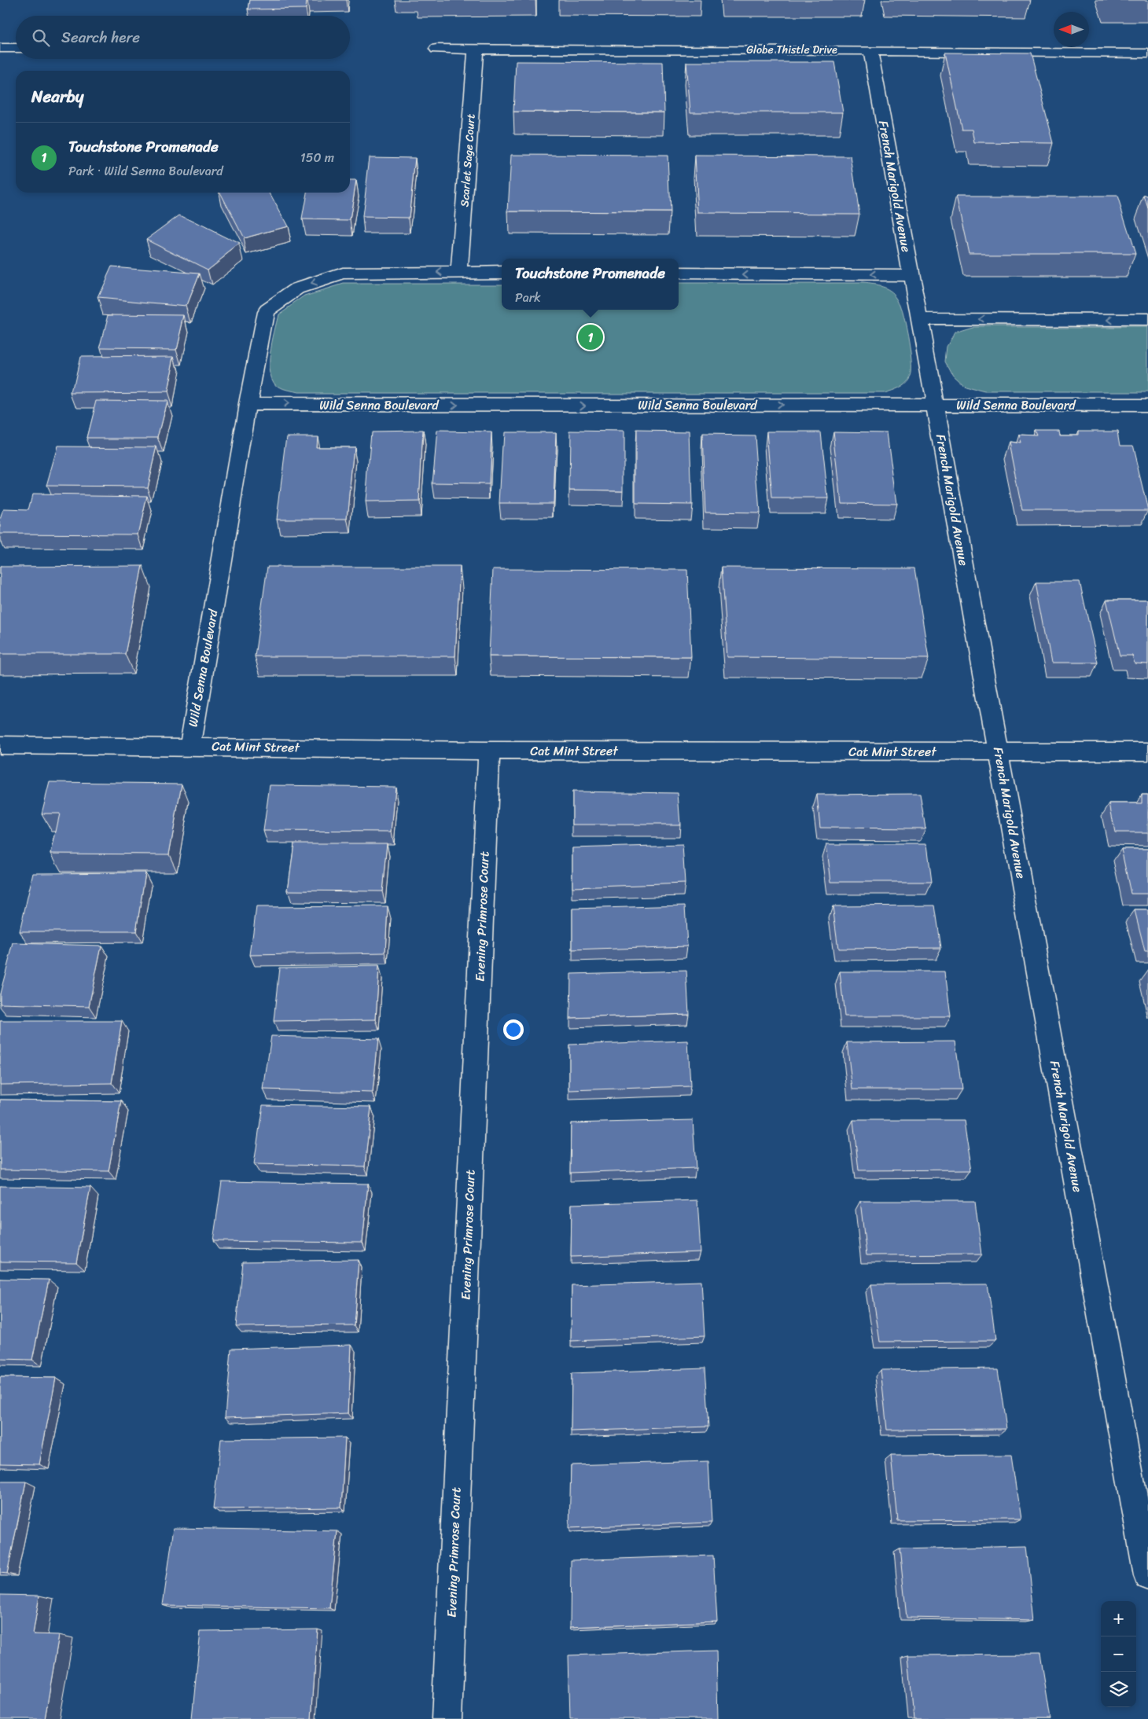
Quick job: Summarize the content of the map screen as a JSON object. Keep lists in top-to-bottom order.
{
  "streets": {
    "street": [
      "Globe Thistle Drive",
      "Scarlet Sage Court",
      "French Marigold Avenue",
      "Wild Senna Boulevard",
      "Cat Mint Street",
      "Evening Primrose Court"
    ]
  },
  "crossings": [
    ["Globe Thistle Drive", "Scarlet Sage Court"],
    ["Globe Thistle Drive", "French Marigold Avenue"],
    ["Scarlet Sage Court", "Wild Senna Boulevard"],
    ["French Marigold Avenue", "Wild Senna Boulevard"],
    ["French Marigold Avenue", "Cat Mint Street"],
    ["Wild Senna Boulevard", "Cat Mint Street"],
    ["Cat Mint Street", "Evening Primrose Court"]
  ],
  "north": "left",
  "page": {
    "search": "Search here",
    "heading": "Nearby",
    "list": [
      {
        "mark": "1",
        "name": "Touchstone Promenade",
        "note": "Park · Wild Senna Boulevard",
        "value": "150 m"
      }
    ],
    "popup": ["Touchstone Promenade", "Park"],
    "pins": "1",
    "map_buttons": ["+", "−"]
  }
}
